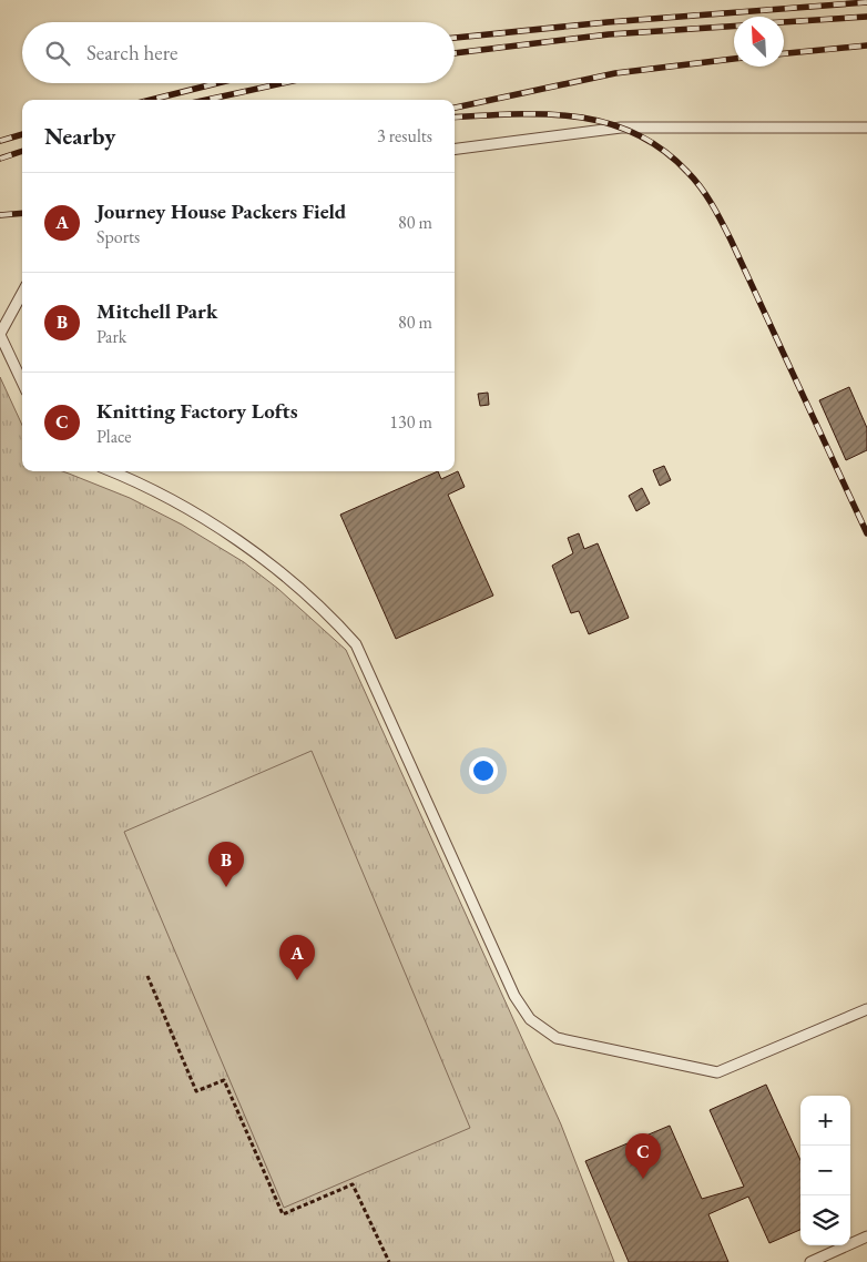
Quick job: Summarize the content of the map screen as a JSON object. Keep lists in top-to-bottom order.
{
  "north": "top left",
  "page": {
    "search": "Search here",
    "heading": ["Nearby", "3 results"],
    "list": [
      {
        "mark": "A",
        "name": "Journey House Packers Field",
        "note": "Sports",
        "value": "80 m"
      },
      {
        "mark": "B",
        "name": "Mitchell Park",
        "note": "Park",
        "value": "80 m"
      },
      {
        "mark": "C",
        "name": "Knitting Factory Lofts",
        "note": "Place",
        "value": "130 m"
      }
    ],
    "pins": ["B", "A", "C"],
    "map_buttons": ["+", "−"]
  }
}
